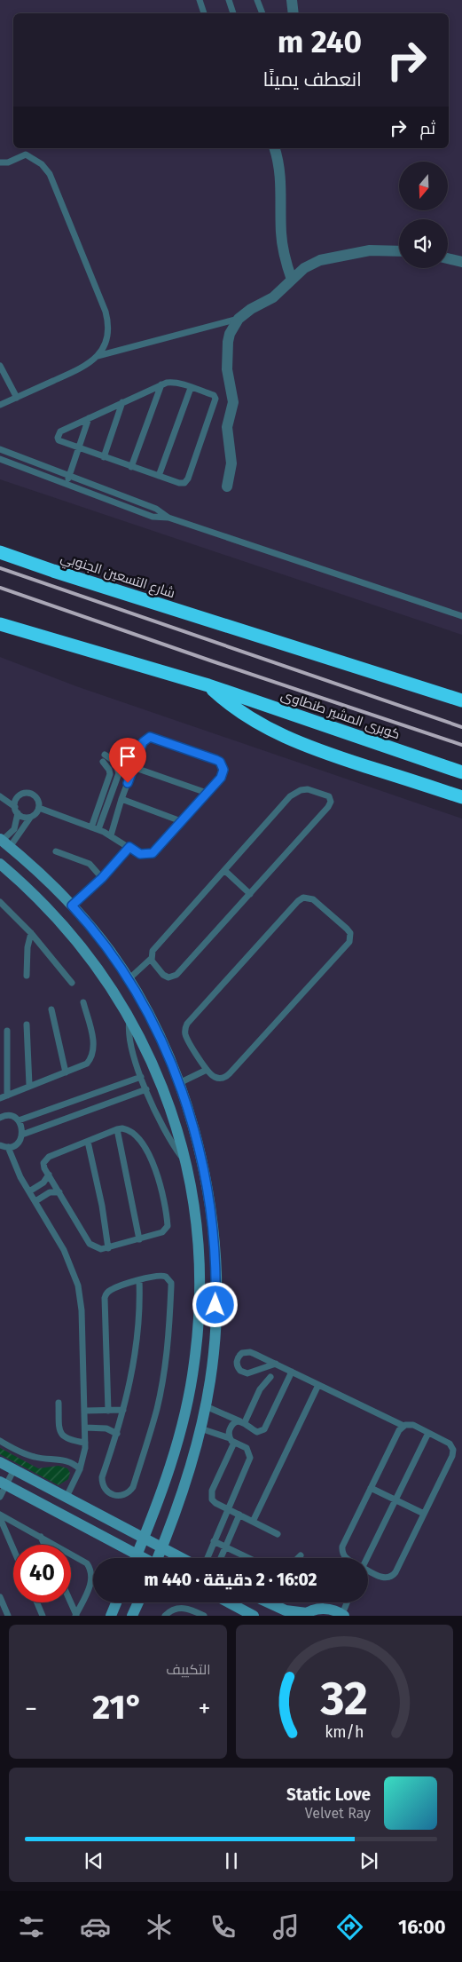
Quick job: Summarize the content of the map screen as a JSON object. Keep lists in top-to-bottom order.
{
  "streets": {
    "highway": ["شارع التسعين الجنوبي", "كوبرى المشير طنطاوى"]
  },
  "north": "bottom",
  "page": {
    "turn": ["240 m", "انعطف يمينًا"],
    "then": "ثم",
    "limit": "40",
    "trip": "16:02 · 2 دقيقة · 440 m",
    "tile": "التكييف",
    "heat": ["−", "21°", "+"],
    "song": ["Static Love", "Velvet Ray"],
    "tabs": "16:00",
    "gauge": ["32", "km/h"]
  }
}
